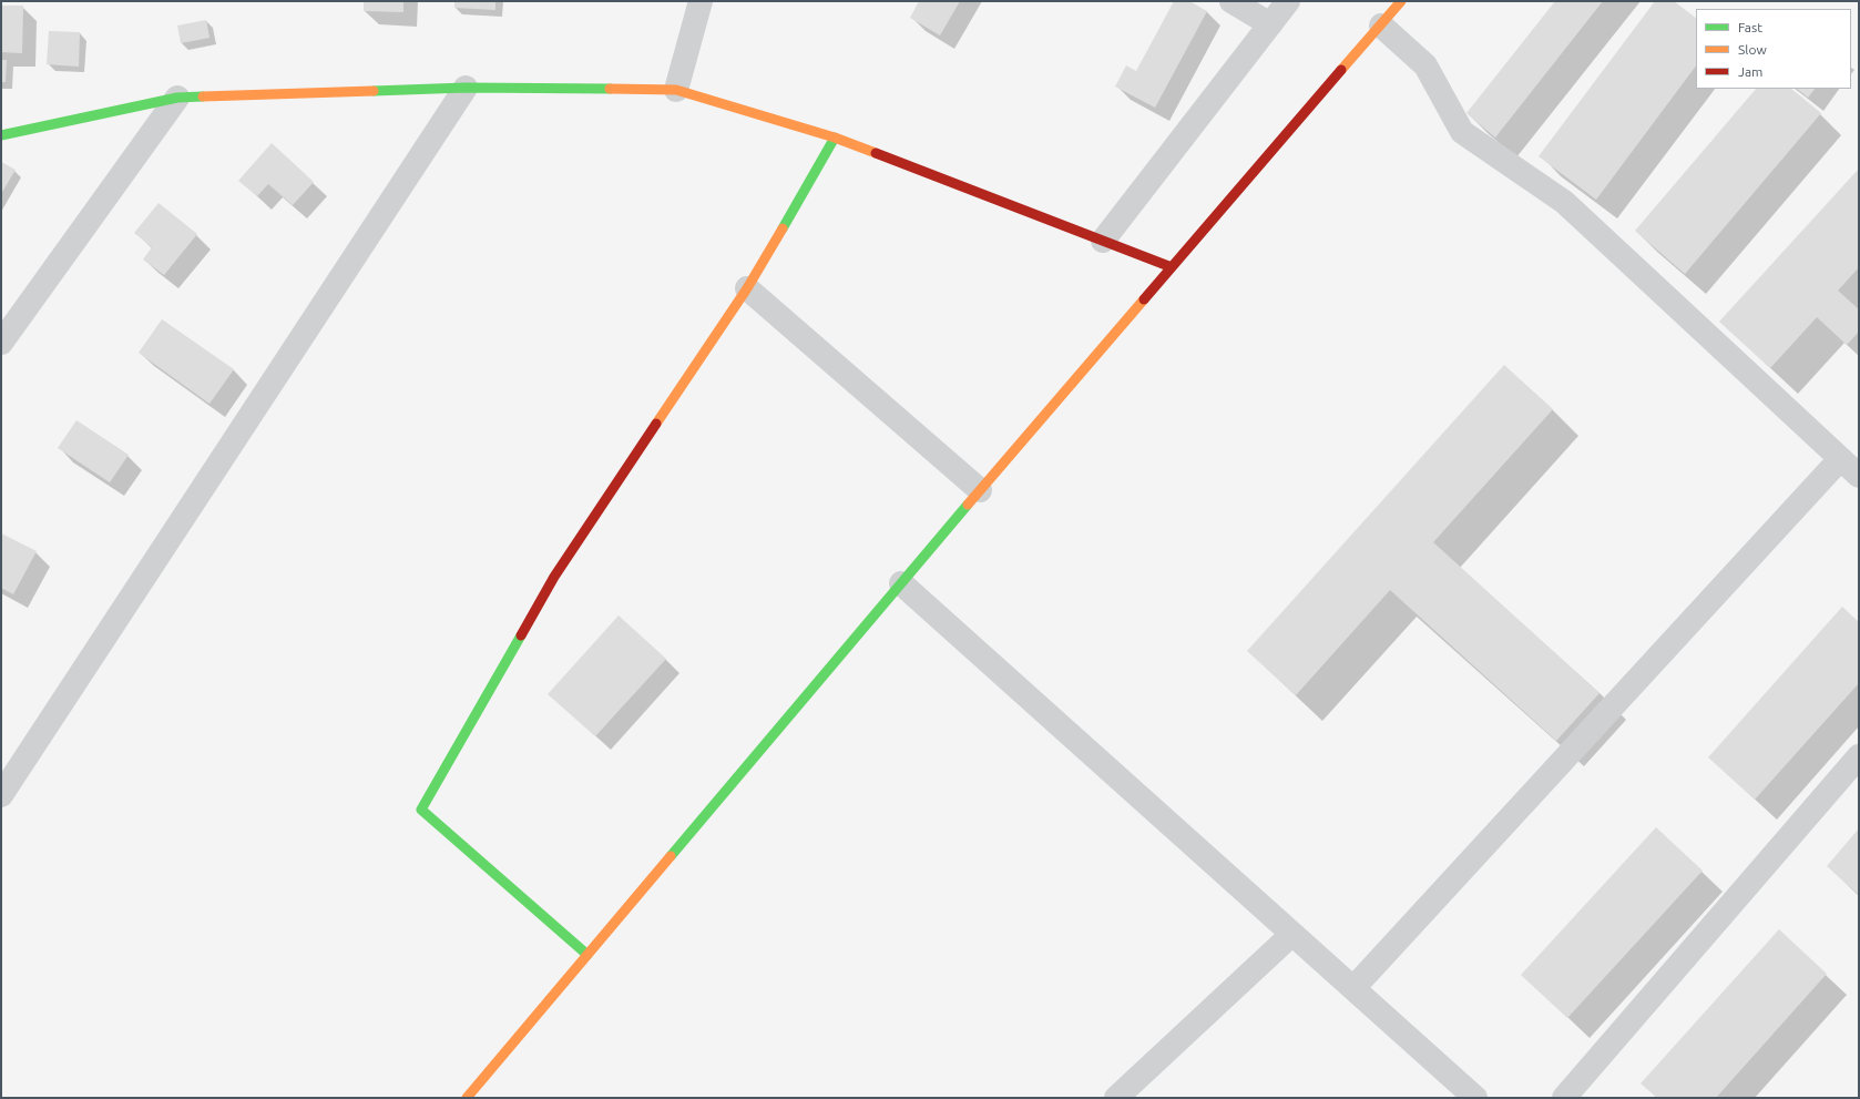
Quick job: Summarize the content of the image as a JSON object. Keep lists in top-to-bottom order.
{
  "legend": ["Fast", "Slow", "Jam"]
}
